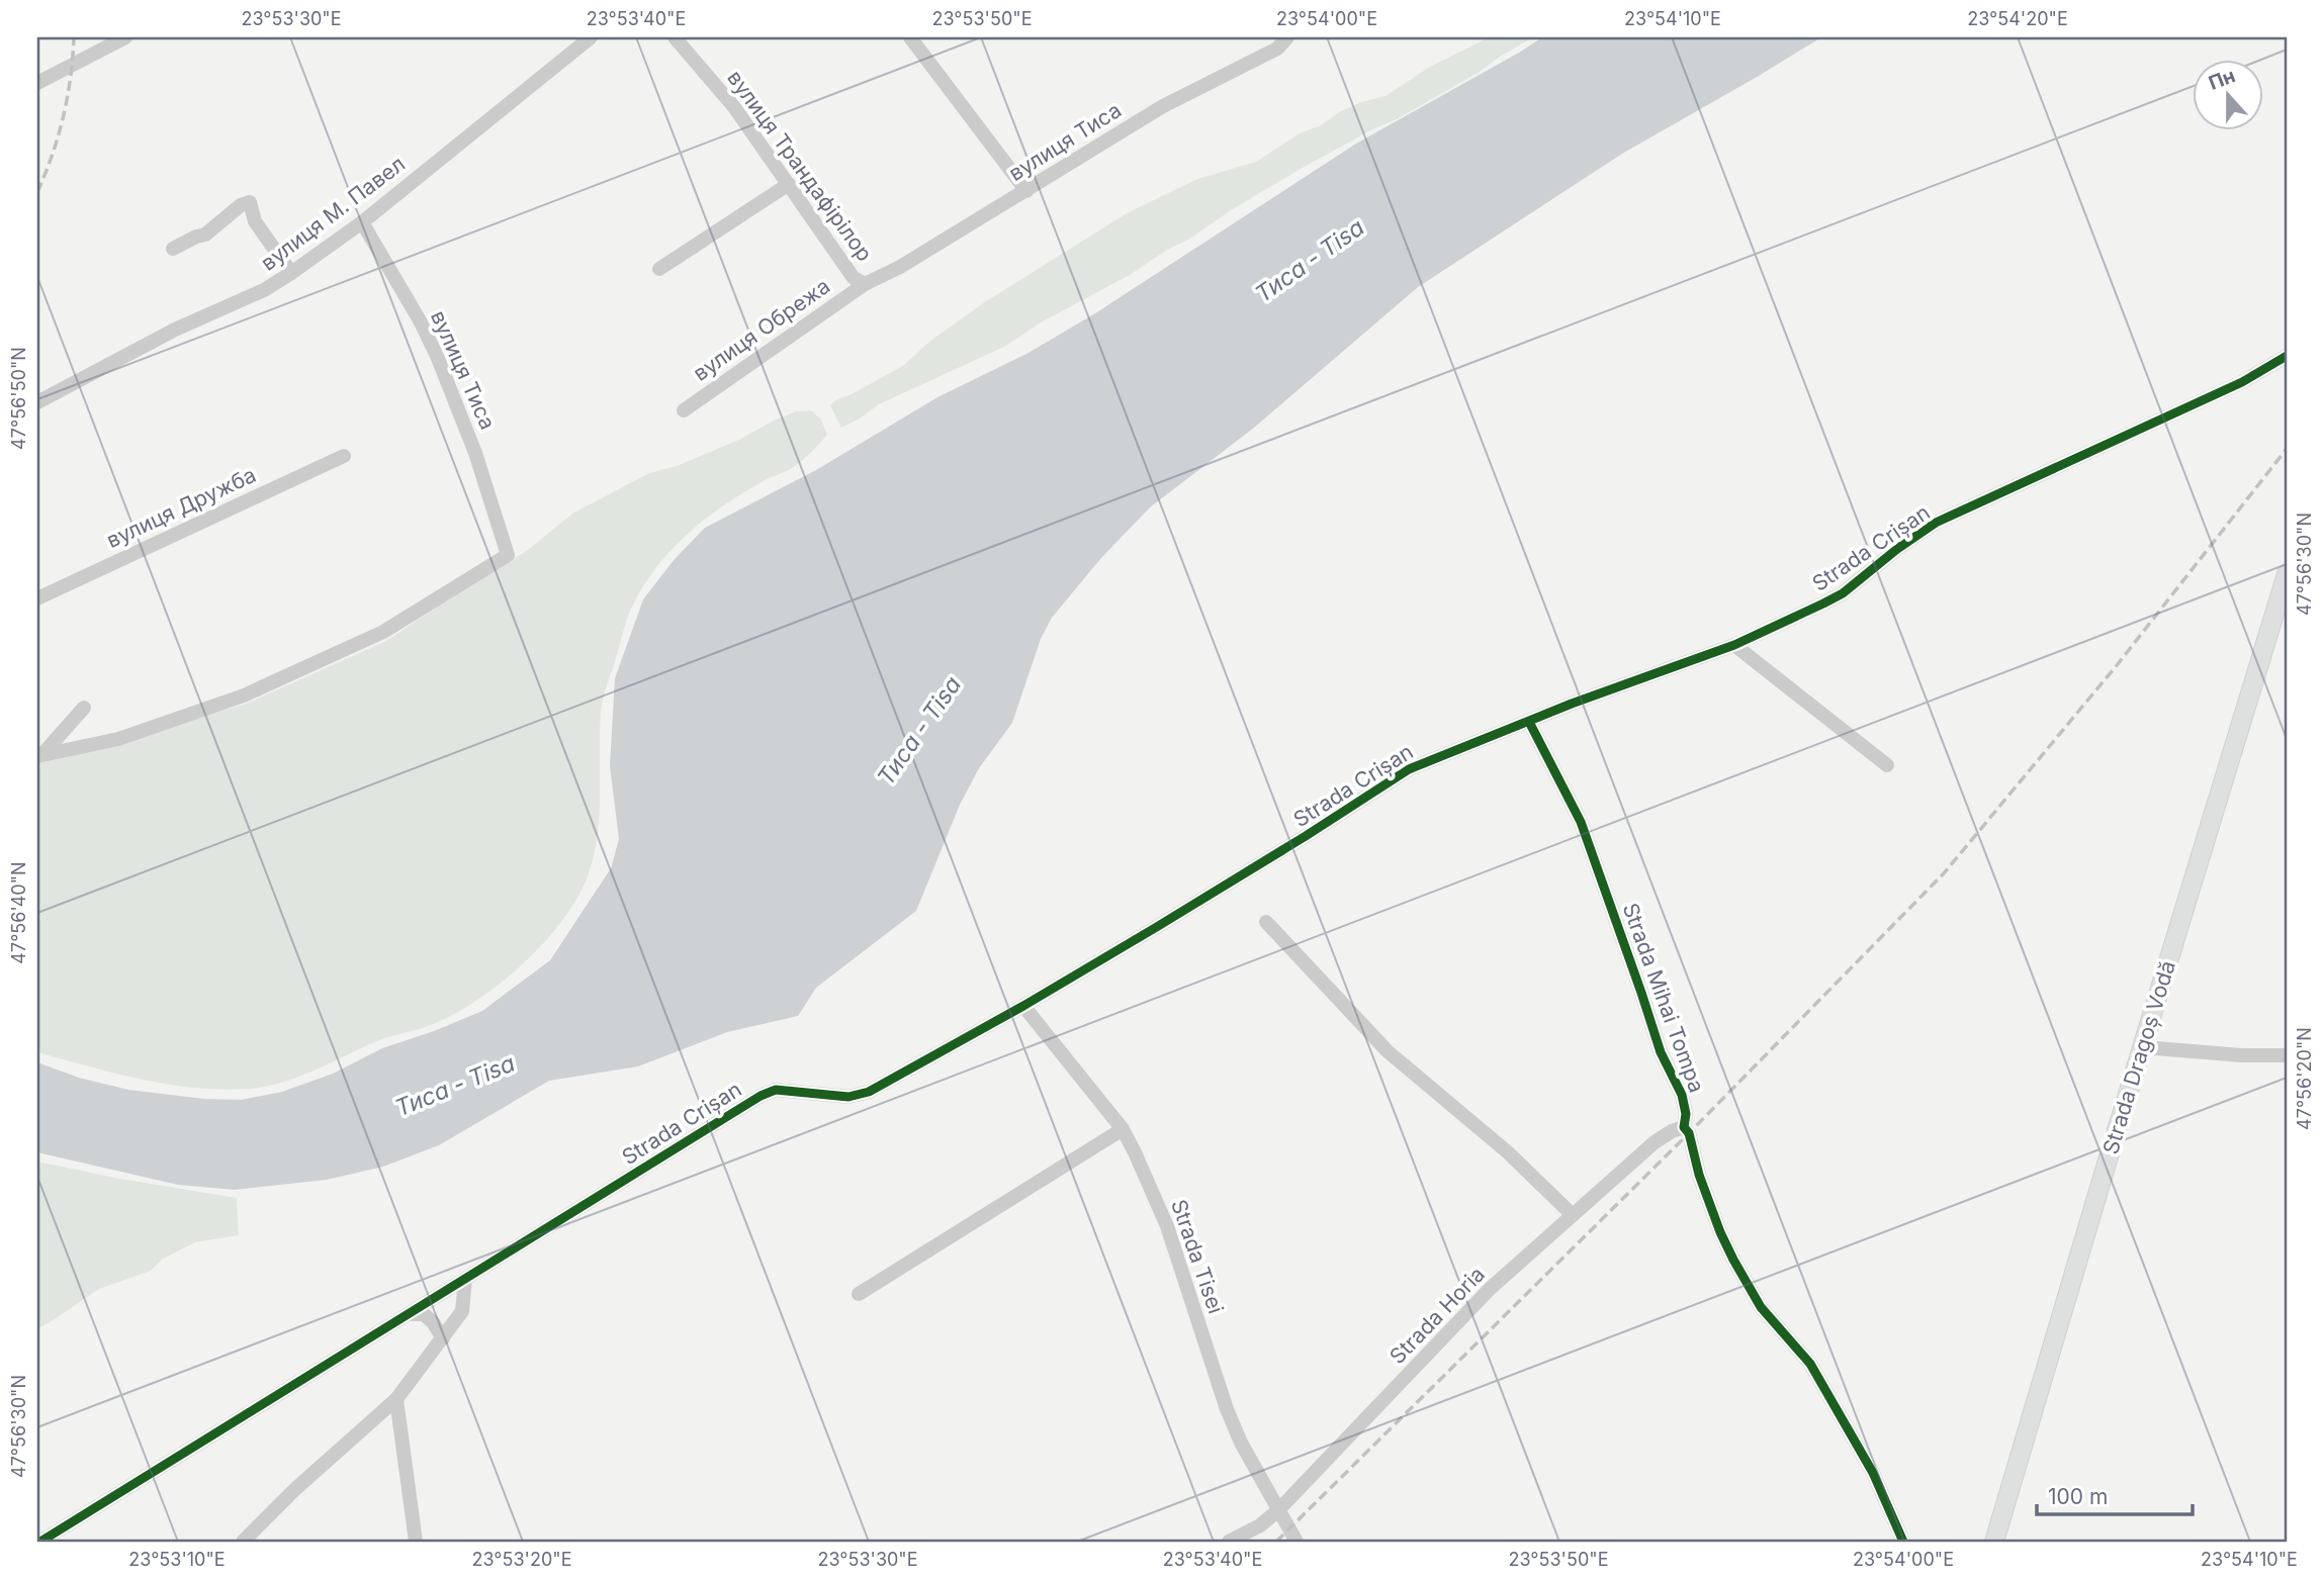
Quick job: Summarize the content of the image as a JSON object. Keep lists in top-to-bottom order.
{
  "streets": {
    "main road": ["Strada Dragoș Vodă"],
    "street": [
      "вулиця Тиса",
      "вулиця Трандафірілор",
      "вулиця М. Павел",
      "вулиця Обрежа",
      "вулиця Дружба",
      "Strada Crișan",
      "Strada Mihai Tompa",
      "Strada Tisei",
      "Strada Horia"
    ]
  },
  "crossings": [
    ["вулиця Тиса", "вулиця Трандафірілор"],
    ["вулиця Тиса", "вулиця М. Павел"],
    ["вулиця Тиса", "вулиця Обрежа"],
    ["вулиця Трандафірілор", "вулиця Обрежа"],
    ["Strada Crișan", "Strada Mihai Tompa"],
    ["Strada Crișan", "Strada Tisei"],
    ["Strada Mihai Tompa", "Strada Horia"],
    ["Strada Tisei", "Strada Horia"]
  ],
  "water": ["Тиса - Tisa"],
  "scale_bar": "100 m",
  "north": "top",
  "coordinates": [
    "23°53'30\"E",
    "23°53'40\"E",
    "23°53'50\"E",
    "23°54'00\"E",
    "23°54'10\"E",
    "23°54'20\"E",
    "47°56'50\"N",
    "47°56'30\"N",
    "47°56'40\"N",
    "47°56'20\"N",
    "23°53'10\"E",
    "23°53'20\"E"
  ]
}
